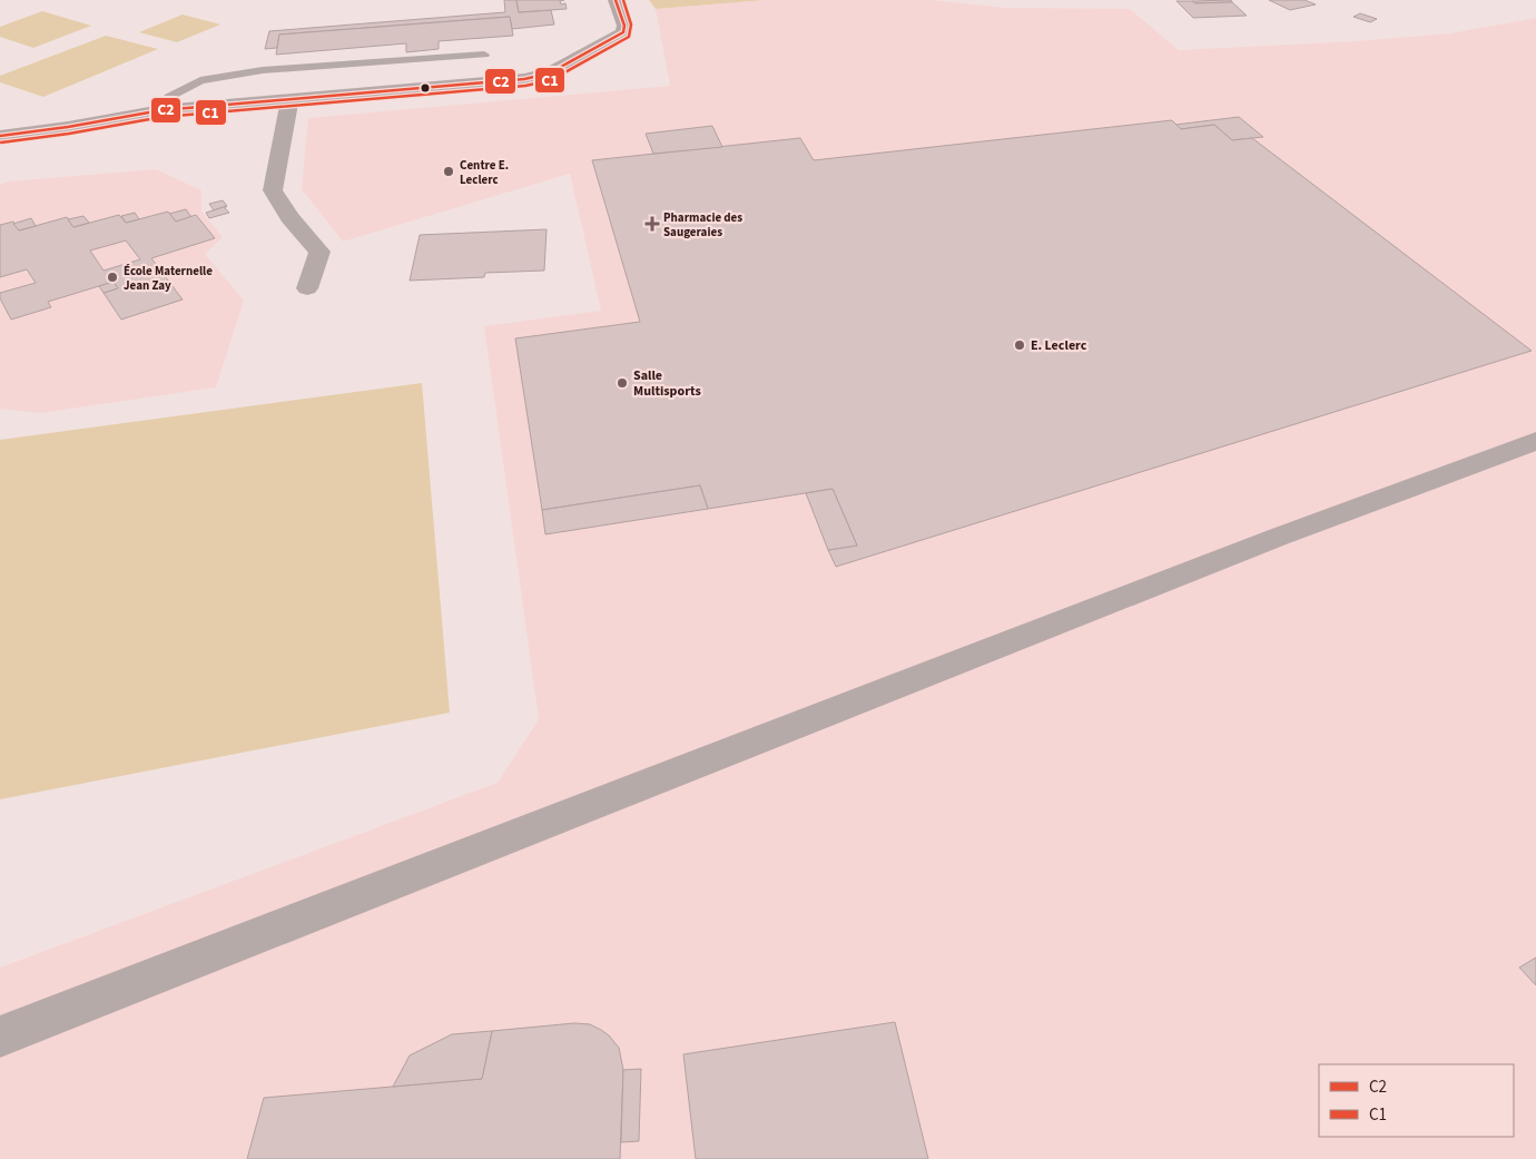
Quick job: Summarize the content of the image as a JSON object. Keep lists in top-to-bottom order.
{
  "places": {
    "other": [
      "Centre E. Leclerc",
      "École Maternelle Jean Zay",
      "E. Leclerc",
      "Salle Multisports"
    ],
    "health": ["Pharmacie des Saugeraies"]
  },
  "lines": ["transit line C2", "transit line C1"],
  "legend": ["C2", "C1"]
}
